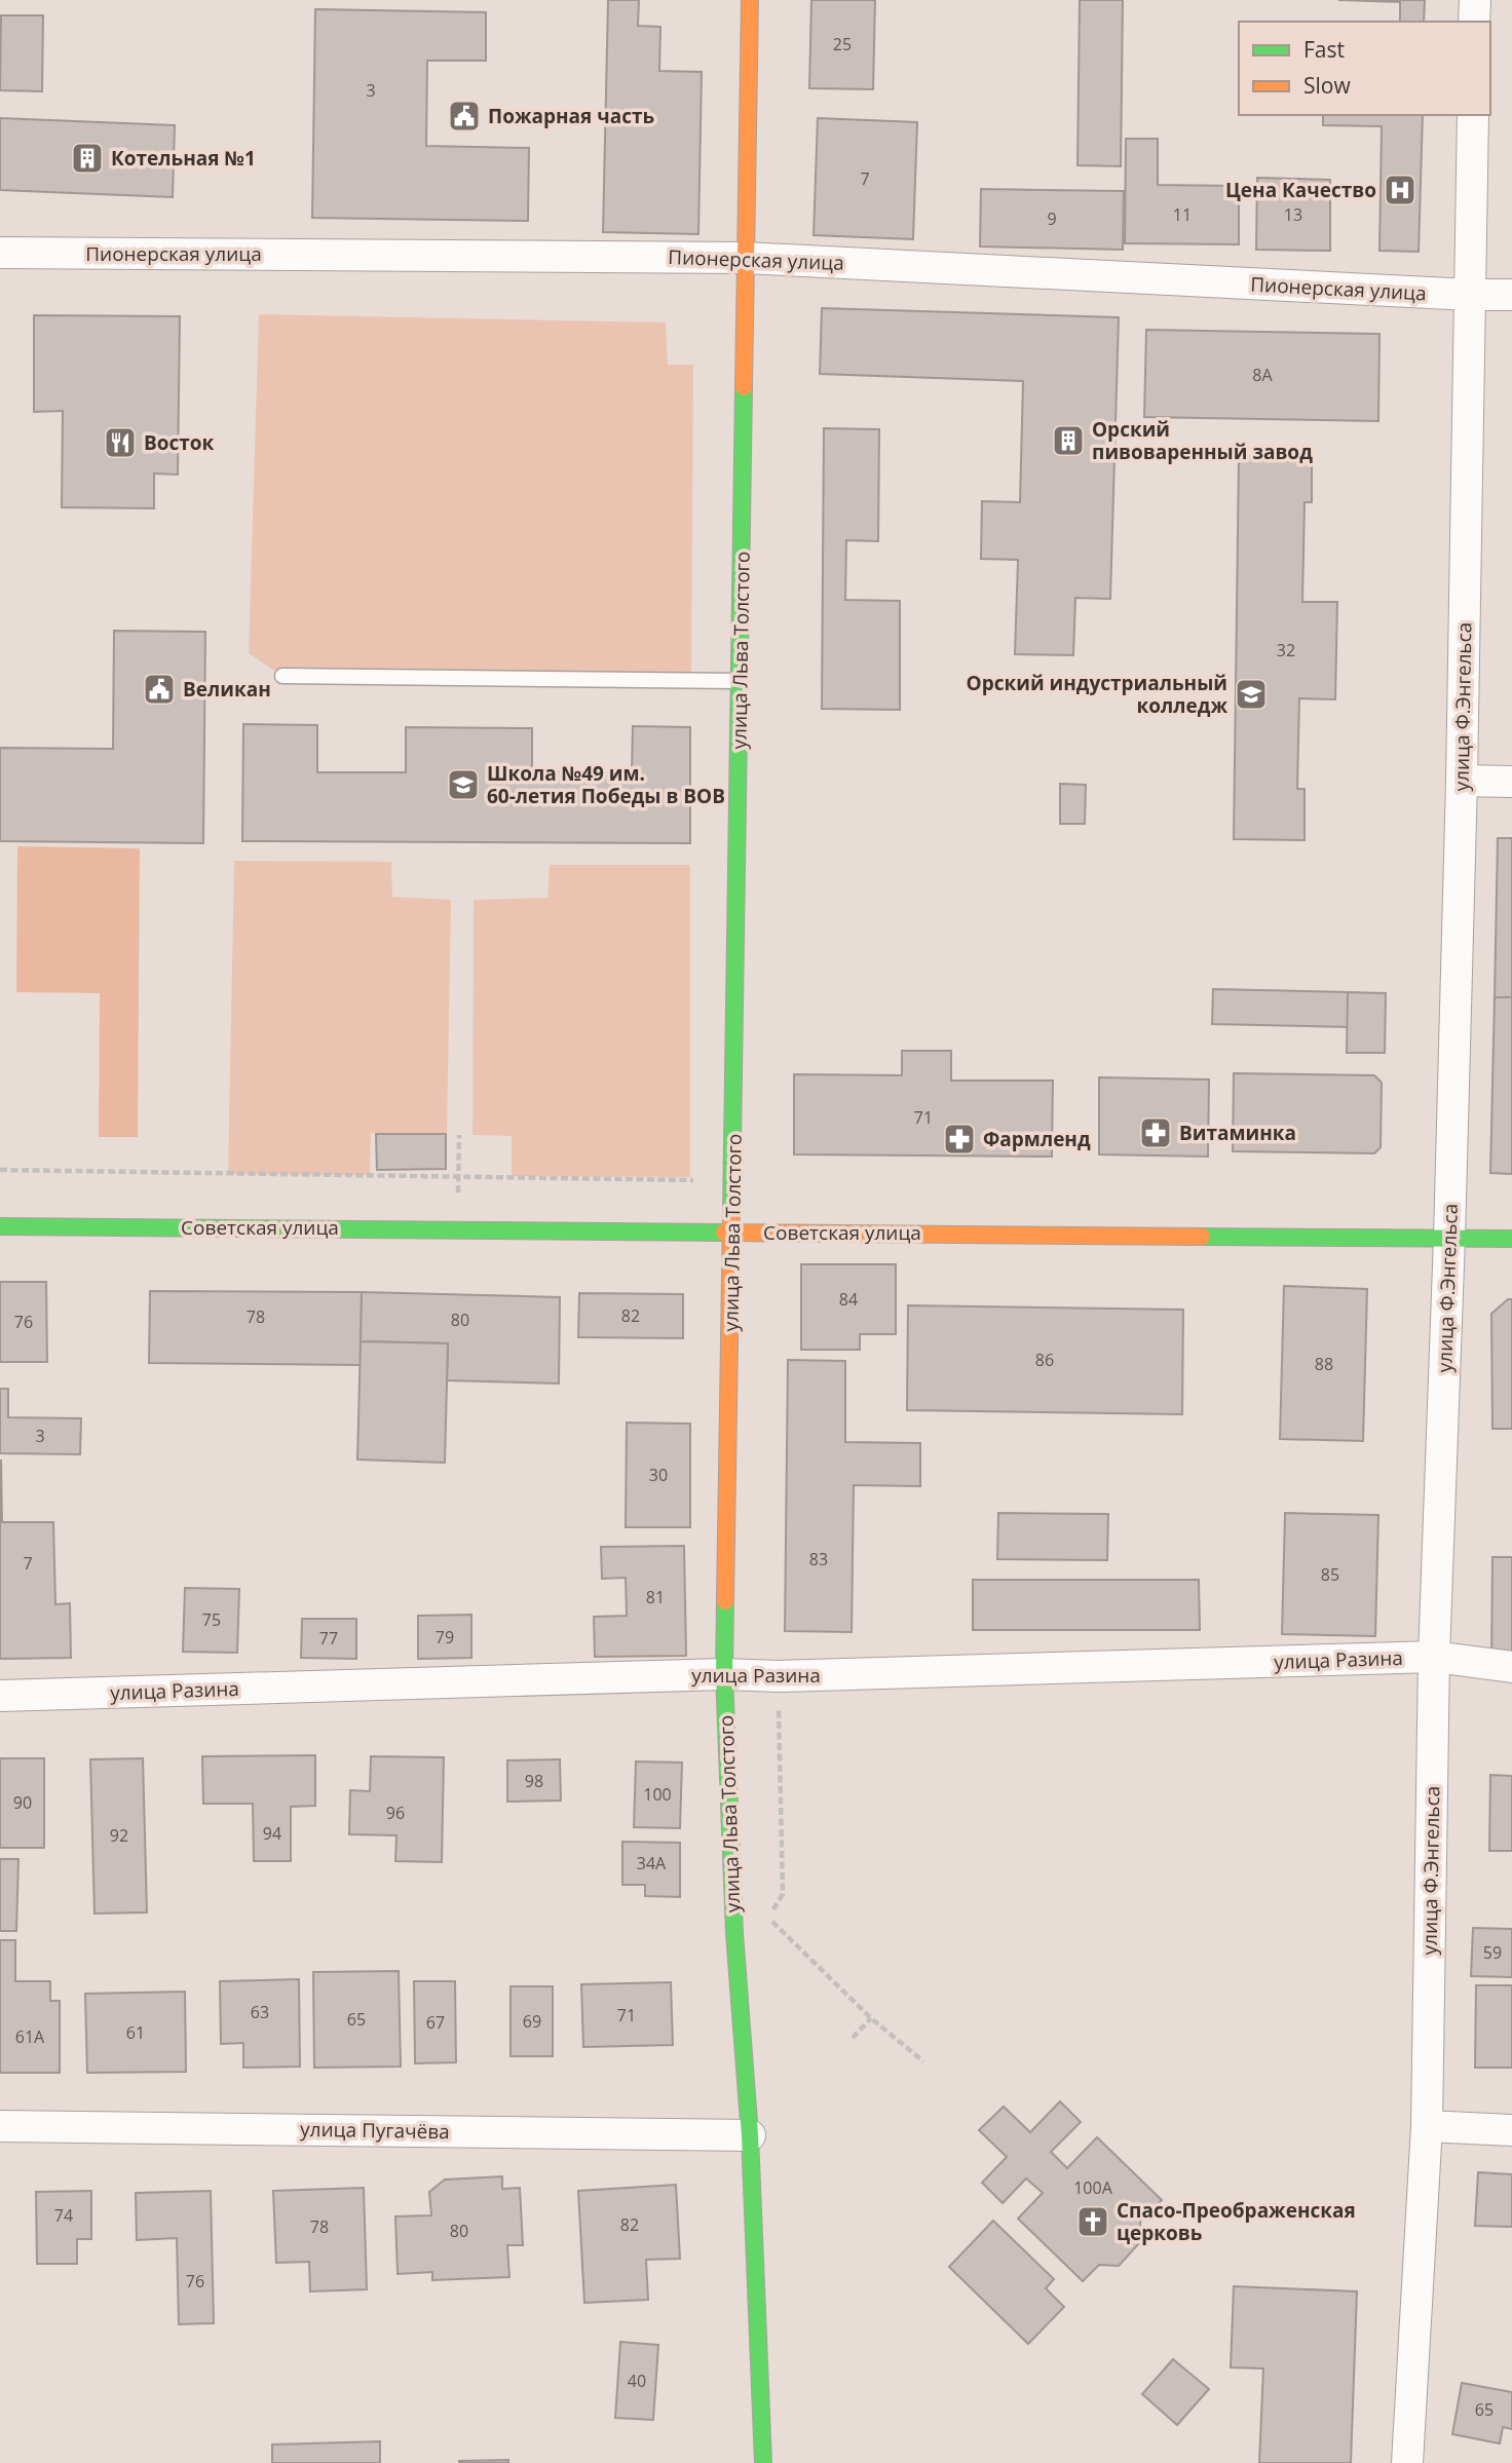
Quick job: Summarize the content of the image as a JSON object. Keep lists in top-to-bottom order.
{
  "streets": {
    "street": [
      "Пионерская улица",
      "улица Льва Толстого",
      "улица Ф.Энгельса",
      "Советская улица",
      "улица Разина",
      "улица Пугачёва"
    ]
  },
  "crossings": [
    ["Пионерская улица", "улица Льва Толстого"],
    ["Пионерская улица", "улица Ф.Энгельса"],
    ["улица Льва Толстого", "Советская улица"],
    ["улица Льва Толстого", "улица Разина"],
    ["улица Льва Толстого", "улица Пугачёва"],
    ["улица Ф.Энгельса", "Советская улица"],
    ["улица Ф.Энгельса", "улица Разина"]
  ],
  "places": {
    "public building": ["Пожарная часть", "Великан"],
    "building": ["Котельная №1", "Орский пивоваренный завод"],
    "hospital": ["Цена Качество"],
    "restaurant": ["Восток"],
    "school or university": ["Орский индустриальный колледж", "Школа №49 им. 60-летия Победы в ВОВ"],
    "pharmacy": ["Витаминка", "Фармленд"],
    "church": ["Спасо-Преображенская церковь"]
  },
  "house_numbers": [
    "25",
    "3",
    "7",
    "11",
    "13",
    "9",
    "8А",
    "32",
    "71",
    "84",
    "82",
    "78",
    "80",
    "76",
    "86",
    "88",
    "3",
    "30",
    "83",
    "7",
    "85",
    "81",
    "75",
    "79",
    "77",
    "98",
    "100",
    "90",
    "96",
    "94",
    "92",
    "34А",
    "59",
    "63",
    "71",
    "65",
    "69",
    "67",
    "61",
    "61А",
    "100А",
    "74",
    "82",
    "78",
    "80",
    "76",
    "40",
    "65"
  ],
  "legend": ["Fast", "Slow"]
}
